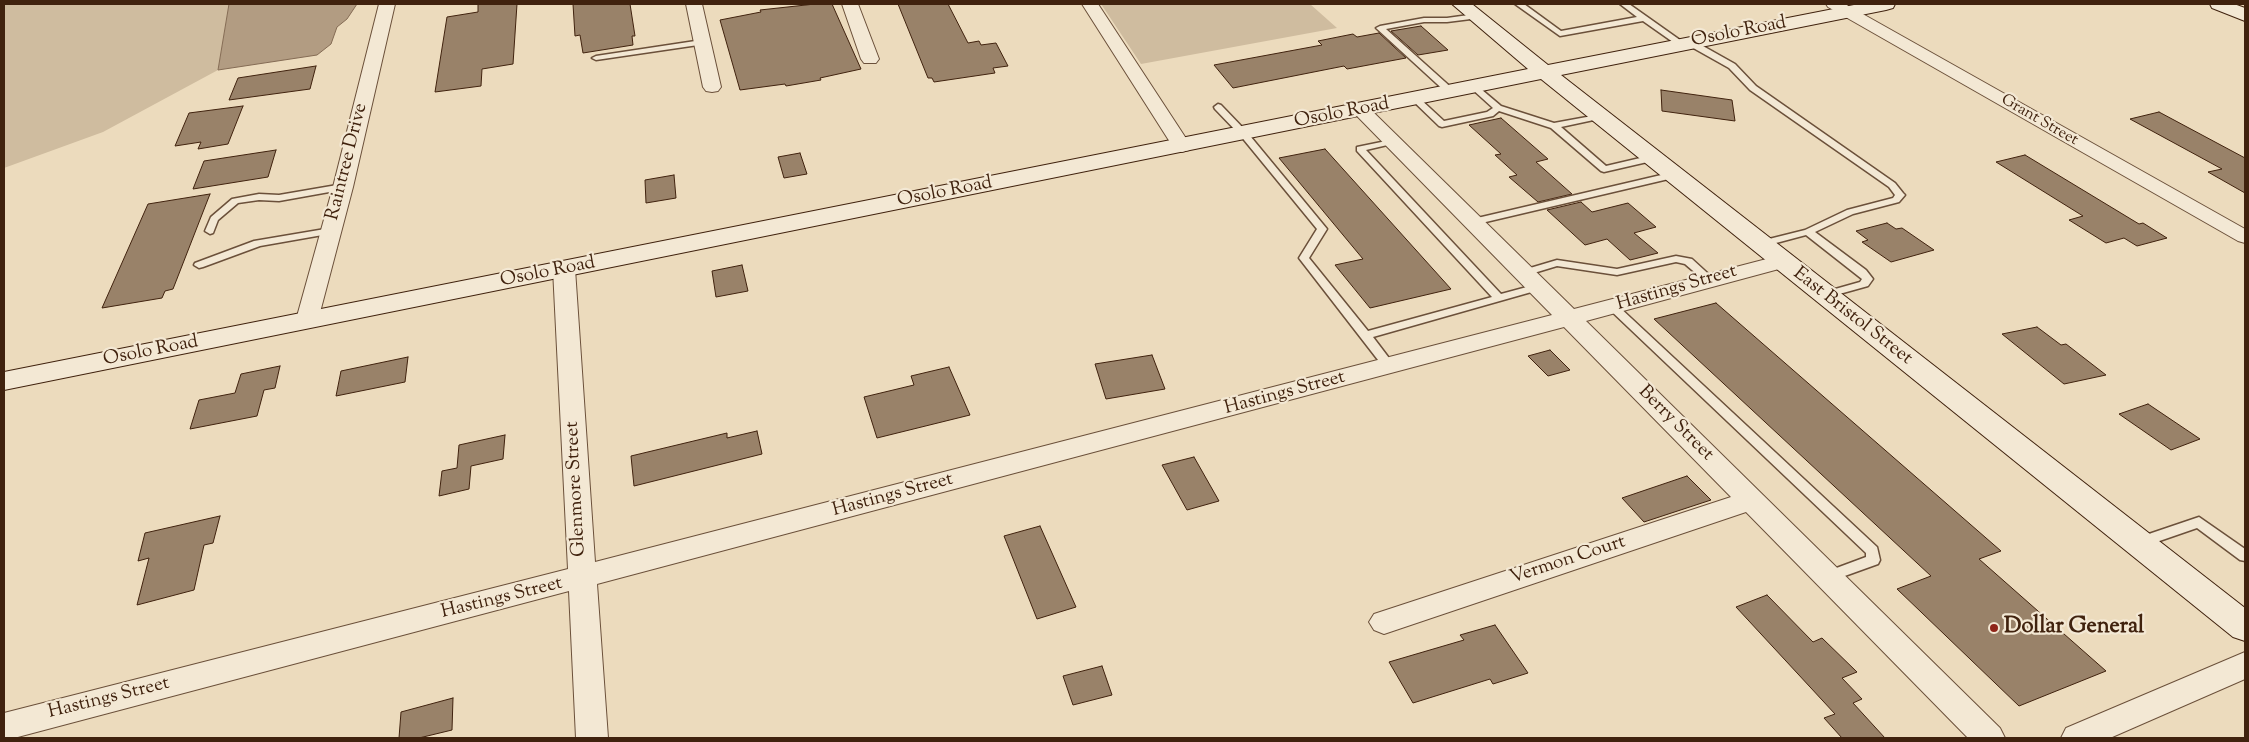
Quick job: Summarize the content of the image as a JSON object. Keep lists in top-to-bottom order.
{
  "streets": {
    "street": [
      "Osolo Road",
      "Grant Street",
      "Raintree Drive",
      "Hastings Street",
      "East Bristol Street",
      "Berry Street",
      "Glenmore Street",
      "Vermon Court"
    ]
  },
  "crossings": [
    ["Osolo Road", "Grant Street"],
    ["Osolo Road", "Raintree Drive"],
    ["Osolo Road", "East Bristol Street"],
    ["Osolo Road", "Berry Street"],
    ["Osolo Road", "Glenmore Street"],
    ["Hastings Street", "East Bristol Street"],
    ["Hastings Street", "Berry Street"],
    ["Hastings Street", "Glenmore Street"],
    ["Berry Street", "Vermon Court"]
  ],
  "places": ["Dollar General"]
}
